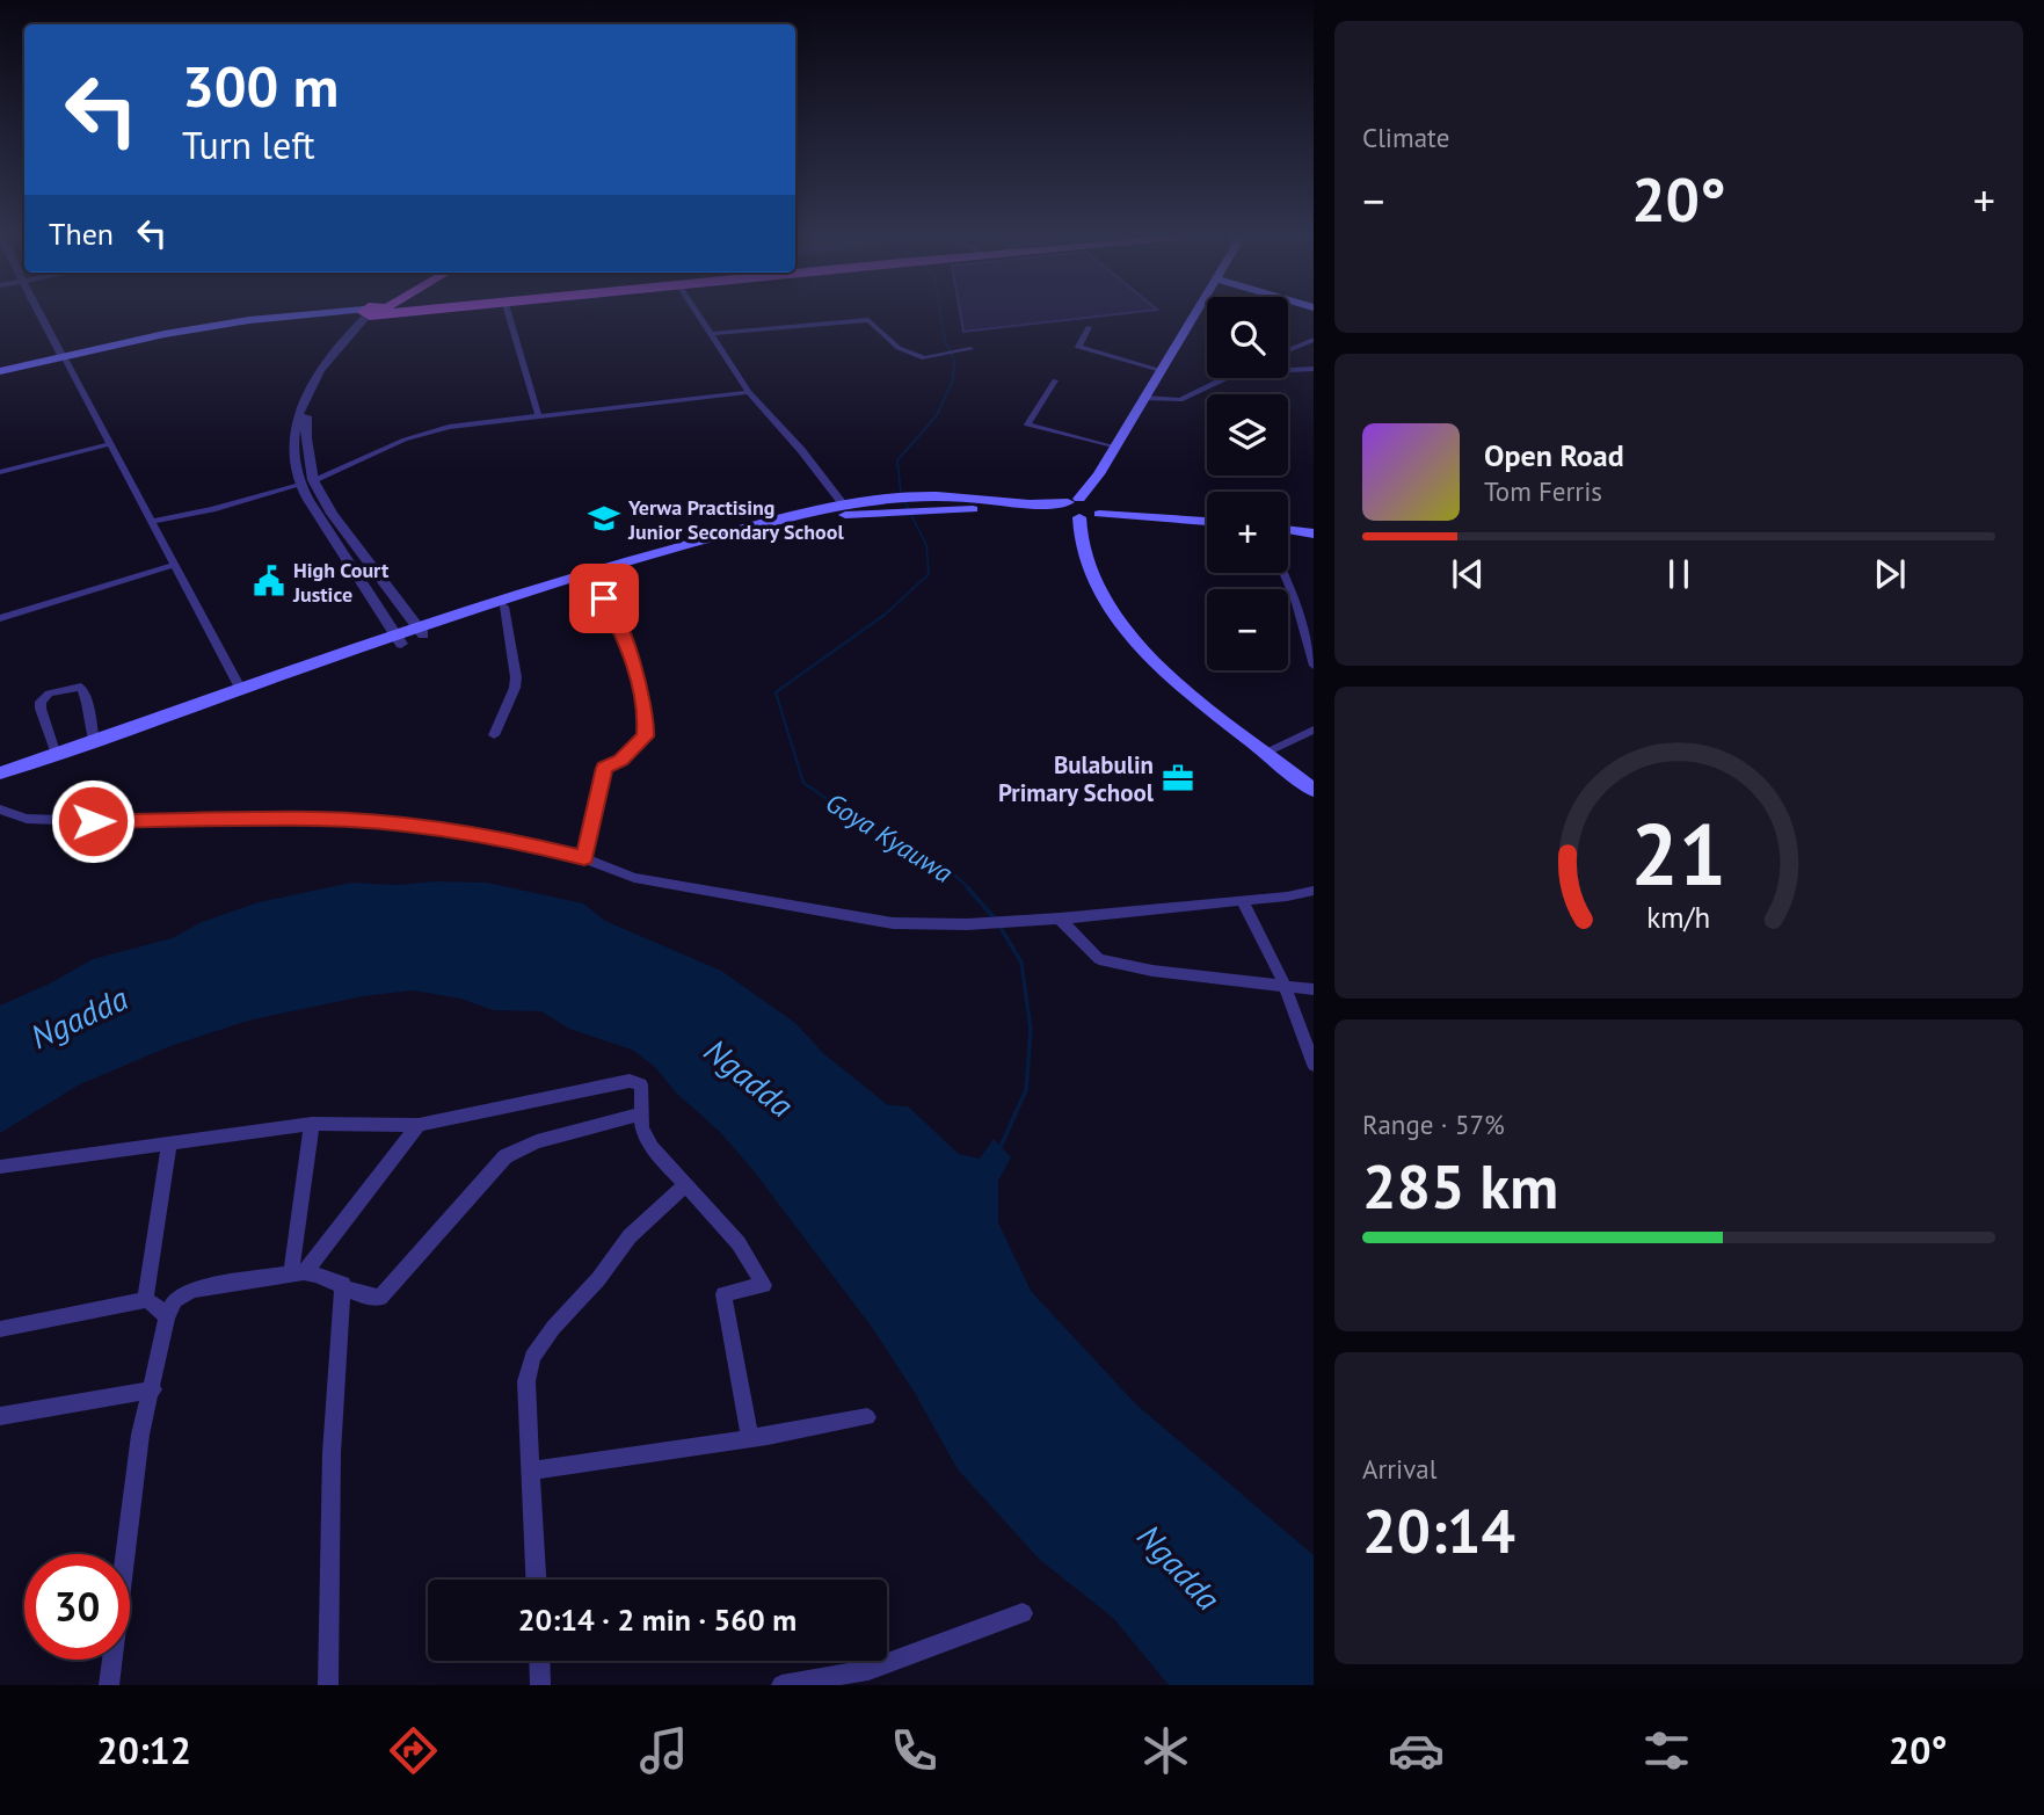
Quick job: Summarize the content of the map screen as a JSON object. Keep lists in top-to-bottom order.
{
  "water": ["Goya Kyauwa", "Ngadda"],
  "places": {
    "school or university": ["Yerwa Practising Junior Secondary School"],
    "public building": ["High Court Justice"],
    "office": ["Bulabulin Primary School"]
  },
  "page": {
    "tile": [
      "Climate",
      ["Range · 57%", "285 km"],
      ["Arrival", "20:14"]
    ],
    "turn": ["300 m", "Turn left"],
    "heat": ["−", "20°", "+"],
    "then": "Then",
    "map_buttons": ["+", "−"],
    "song": ["Open Road", "Tom Ferris"],
    "limit": "30",
    "trip": "20:14 · 2 min · 560 m",
    "tabs": ["20:12", "20°"],
    "gauge": ["21", "km/h"]
  }
}
